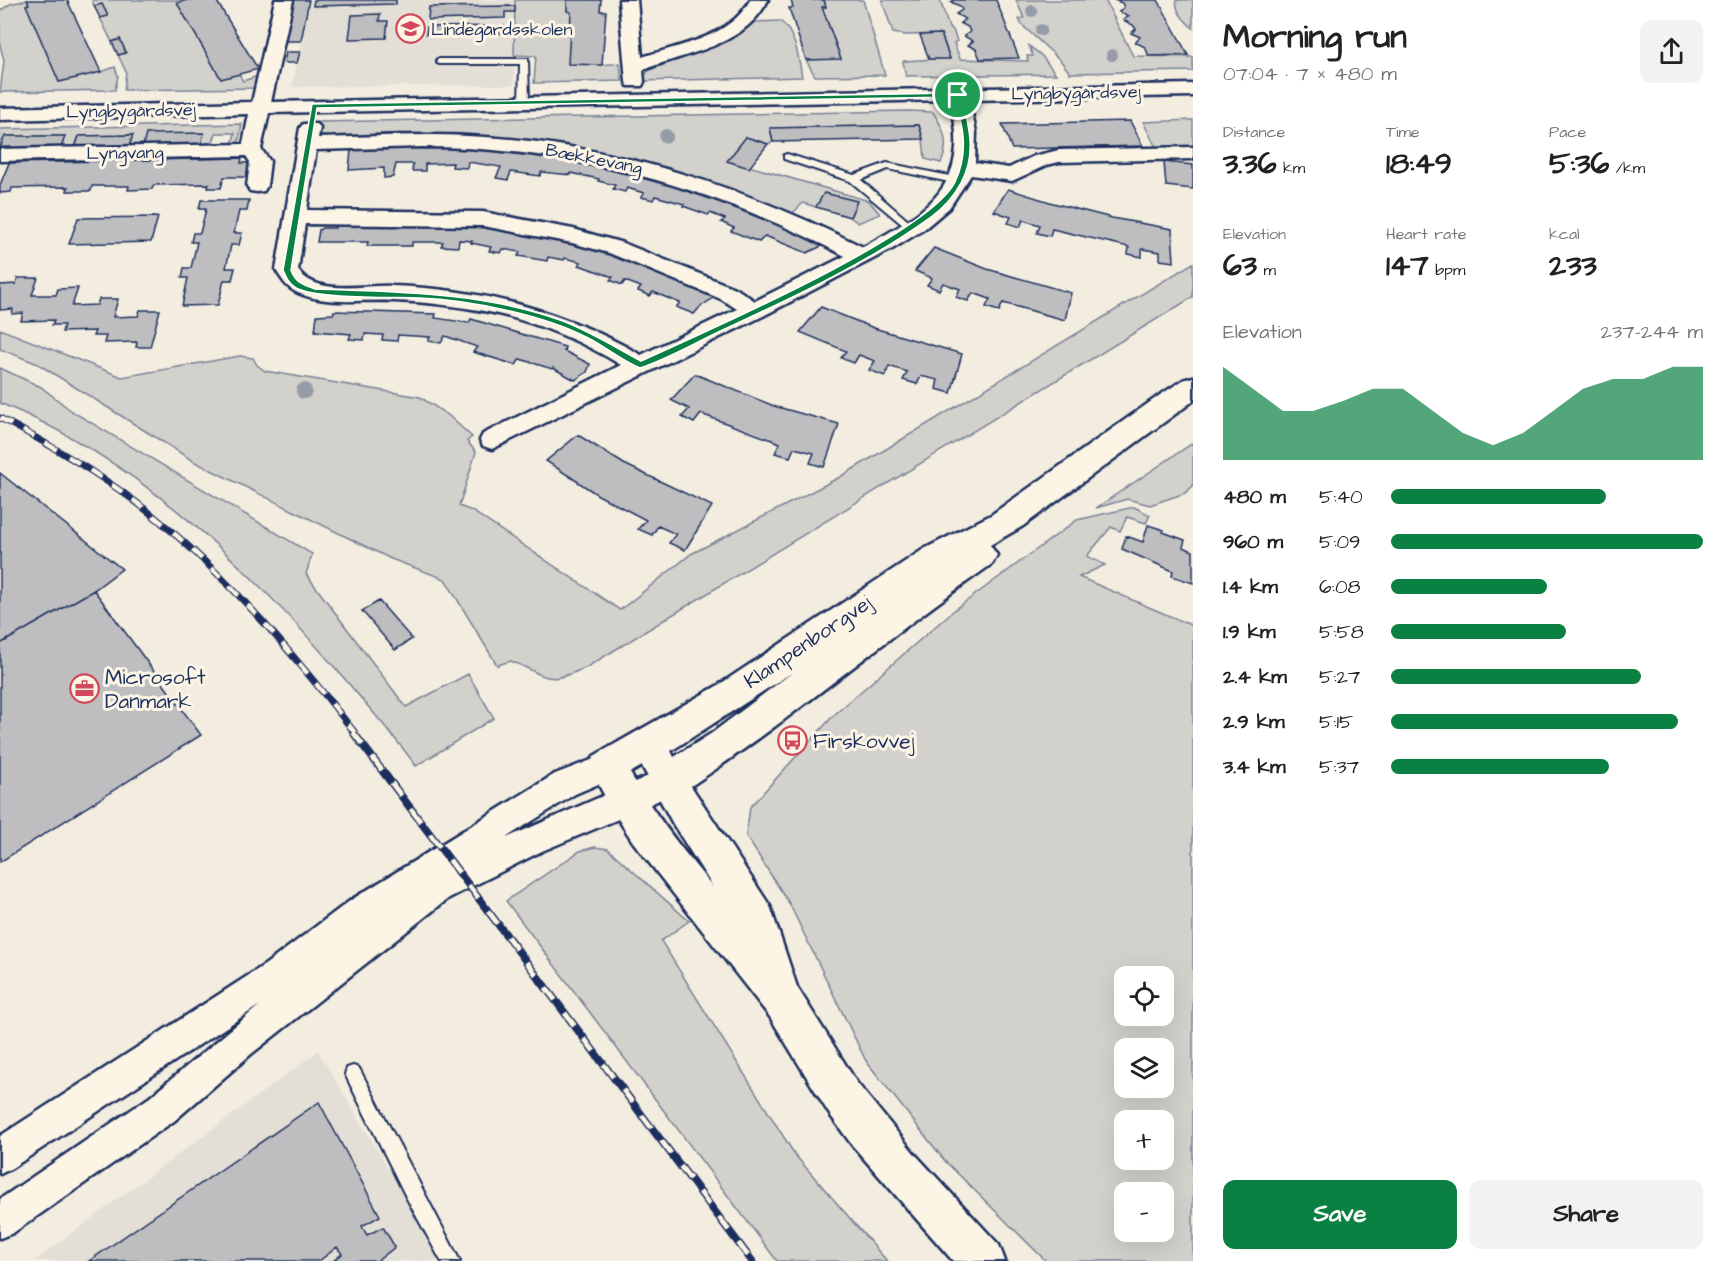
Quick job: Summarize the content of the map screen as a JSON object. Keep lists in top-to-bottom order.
{
  "streets": {
    "street": [
      "Lyngbygårdsvej",
      "Lyngvang",
      "Bækkevang",
      "Klampenborgvej"
    ]
  },
  "places": {
    "school or university": ["Lindegårdsskolen"],
    "office": ["Microsoft Danmark"],
    "bus stop": ["Firskovvej"]
  },
  "page": {
    "heading": ["Morning run", "07:04 · 7 × 480 m"],
    "stats": [
      ["Distance", "3.36 km"],
      ["Time", "18:49"],
      ["Pace", "5:36 /km"],
      ["Elevation", "63 m"],
      ["Heart rate", "147 bpm"],
      ["kcal", "233"]
    ],
    "chart": ["Elevation", "237–244 m"],
    "list": [
      {
        "name": "480 m",
        "note": "5:40"
      },
      {
        "name": "960 m",
        "note": "5:09"
      },
      {
        "name": "1.4 km",
        "note": "6:08"
      },
      {
        "name": "1.9 km",
        "note": "5:58"
      },
      {
        "name": "2.4 km",
        "note": "5:27"
      },
      {
        "name": "2.9 km",
        "note": "5:15"
      },
      {
        "name": "3.4 km",
        "note": "5:37"
      }
    ],
    "map_buttons": ["+", "−"],
    "buttons": ["Save", "Share"]
  }
}
